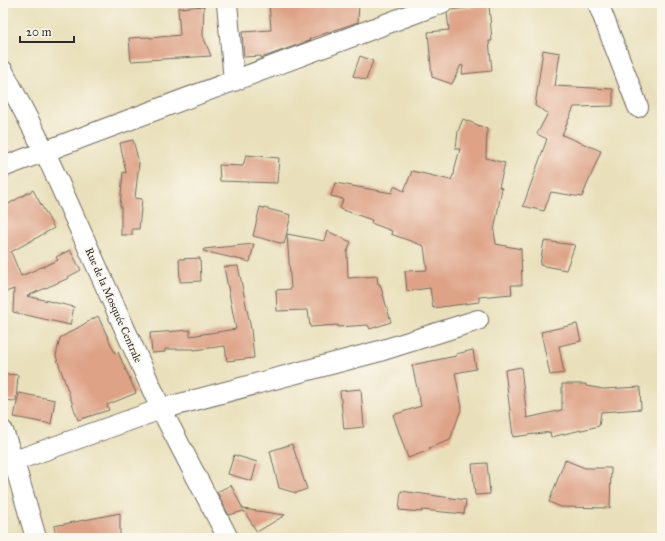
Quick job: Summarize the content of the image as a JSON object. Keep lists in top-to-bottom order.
{
  "streets": {
    "street": ["Rue de la Mosquée Centrale"]
  },
  "scale_bar": "20 m"
}
